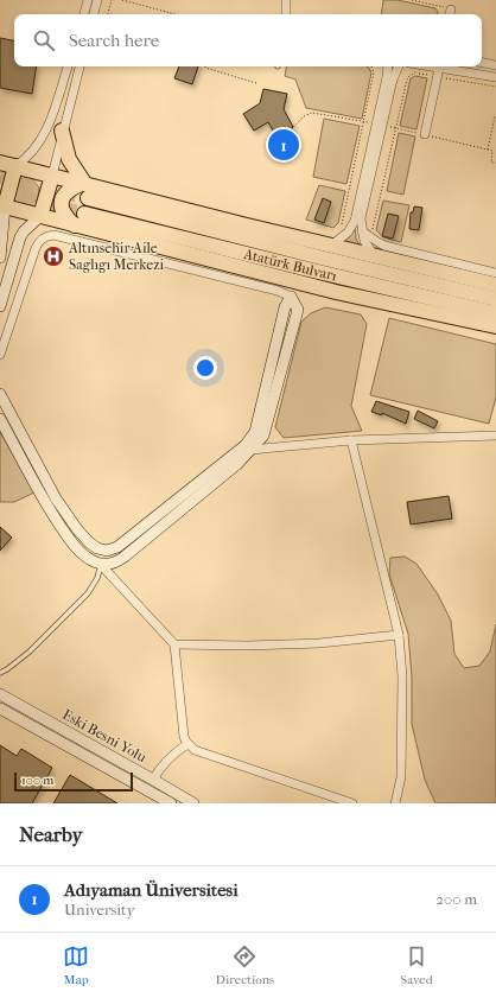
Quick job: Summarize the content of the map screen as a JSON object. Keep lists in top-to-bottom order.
{
  "streets": {
    "highway": ["Atatürk Bulvarı"],
    "street": ["Eski Besni Yolu"]
  },
  "places": {
    "hospital": ["Altınsehir Aile Saglıgı Merkezi"]
  },
  "scale_bar": "100 m",
  "page": {
    "search": "Search here",
    "pins": "1",
    "scale": "100 m",
    "heading": "Nearby",
    "list": [
      {
        "mark": "1",
        "name": "Adıyaman Üniversitesi",
        "note": "University",
        "value": "200 m"
      }
    ],
    "nav": ["Map", "Directions", "Saved"]
  }
}
